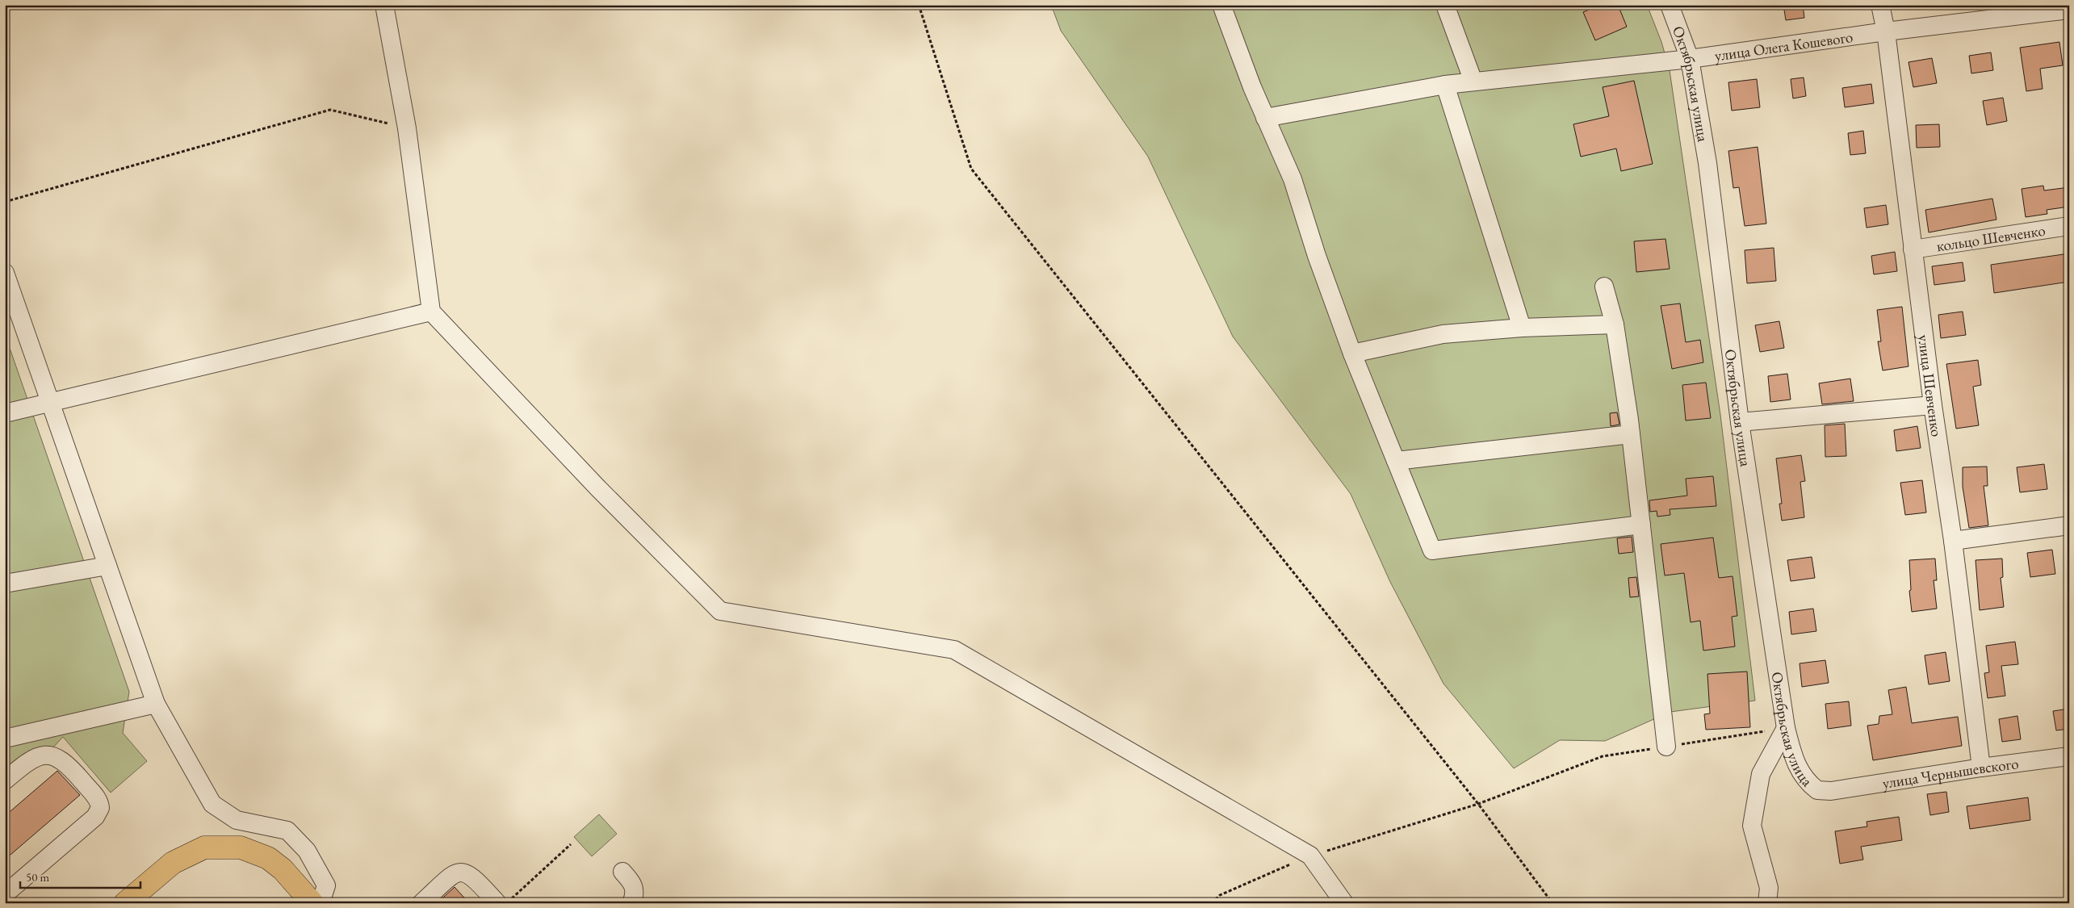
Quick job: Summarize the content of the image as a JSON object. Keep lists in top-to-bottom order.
{
  "streets": {
    "street": [
      "улица Олега Кошевого",
      "Октябрьская улица",
      "кольцо Шевченко",
      "улица Шевченко",
      "улица Чернышевского"
    ]
  },
  "crossings": [
    ["улица Олега Кошевого", "Октябрьская улица"],
    ["улица Олега Кошевого", "улица Шевченко"],
    ["Октябрьская улица", "улица Чернышевского"],
    ["кольцо Шевченко", "улица Шевченко"],
    ["улица Шевченко", "улица Чернышевского"]
  ],
  "scale_bar": "50 m"
}
